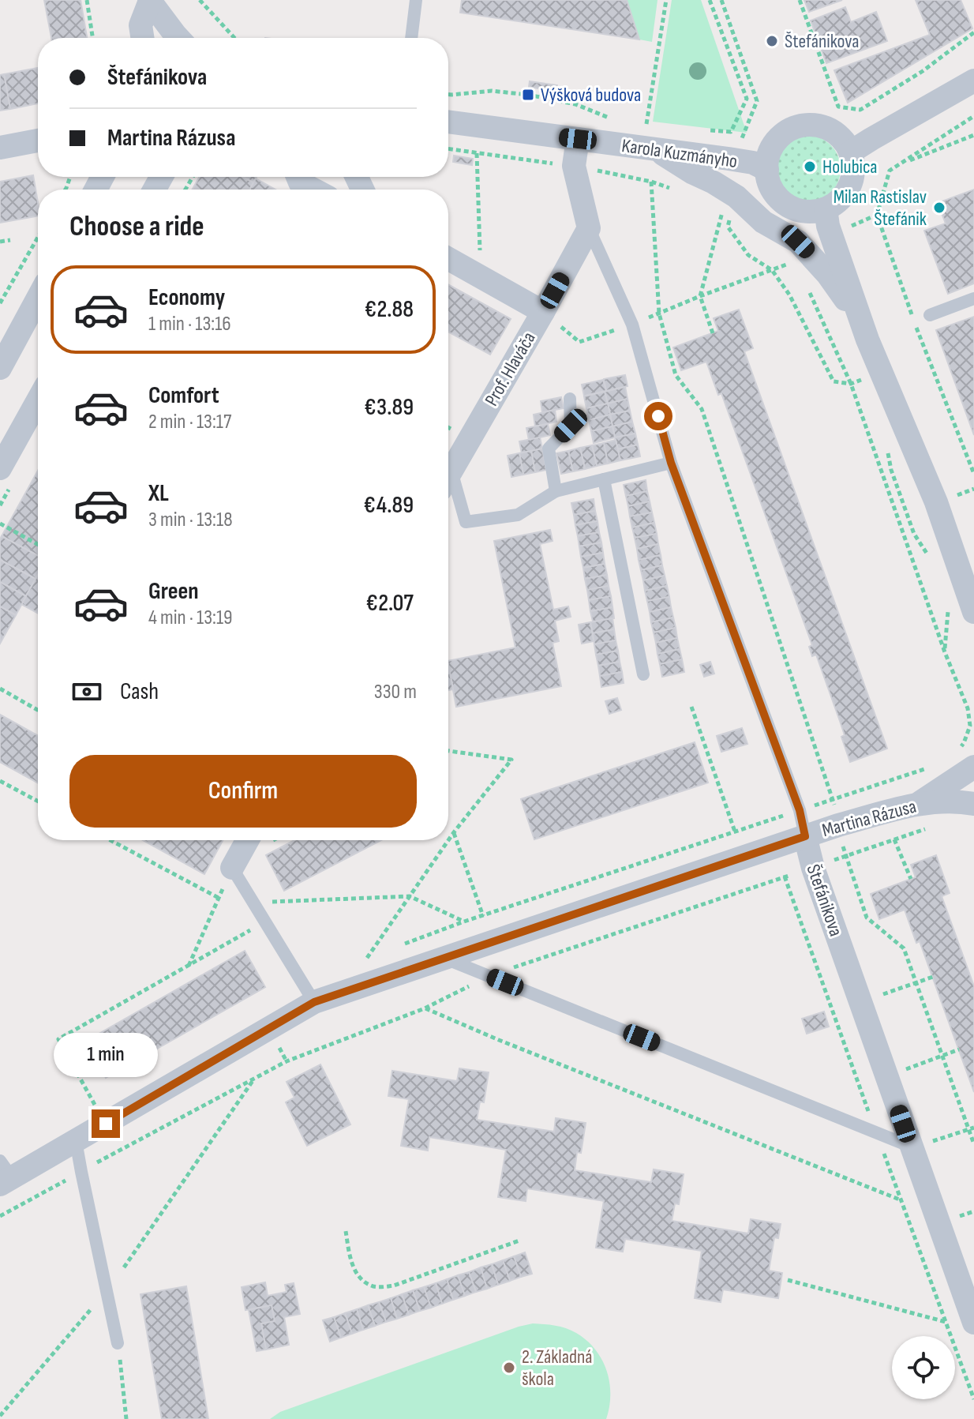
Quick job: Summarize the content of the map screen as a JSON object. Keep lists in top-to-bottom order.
{
  "streets": {
    "street": [
      "Karola Kuzmányho",
      "Prof. Hlaváča",
      "Martina Rázusa",
      "Štefánikova"
    ]
  },
  "crossings": [
    ["Prof. Hlaváča", "Štefánikova"],
    ["Martina Rázusa", "Štefánikova"]
  ],
  "places": {
    "other": [
      "Štefánikova",
      "Holubica",
      "Milan Rastislav Štefánik",
      "2. Základná škola"
    ],
    "transit": ["Výšková budova"]
  },
  "page": {
    "banner": ["Štefánikova", "Martina Rázusa"],
    "heading": "Choose a ride",
    "list": [
      {
        "name": "Economy",
        "note": "1 min · 13:16",
        "value": "€2.88"
      },
      {
        "name": "Comfort",
        "note": "2 min · 13:17",
        "value": "€3.89"
      },
      {
        "name": "XL",
        "note": "3 min · 13:18",
        "value": "€4.89"
      },
      {
        "name": "Green",
        "note": "4 min · 13:19",
        "value": "€2.07"
      }
    ],
    "pay": ["Cash", "330 m"],
    "buttons": "Confirm",
    "bubble": "1 min"
  }
}
